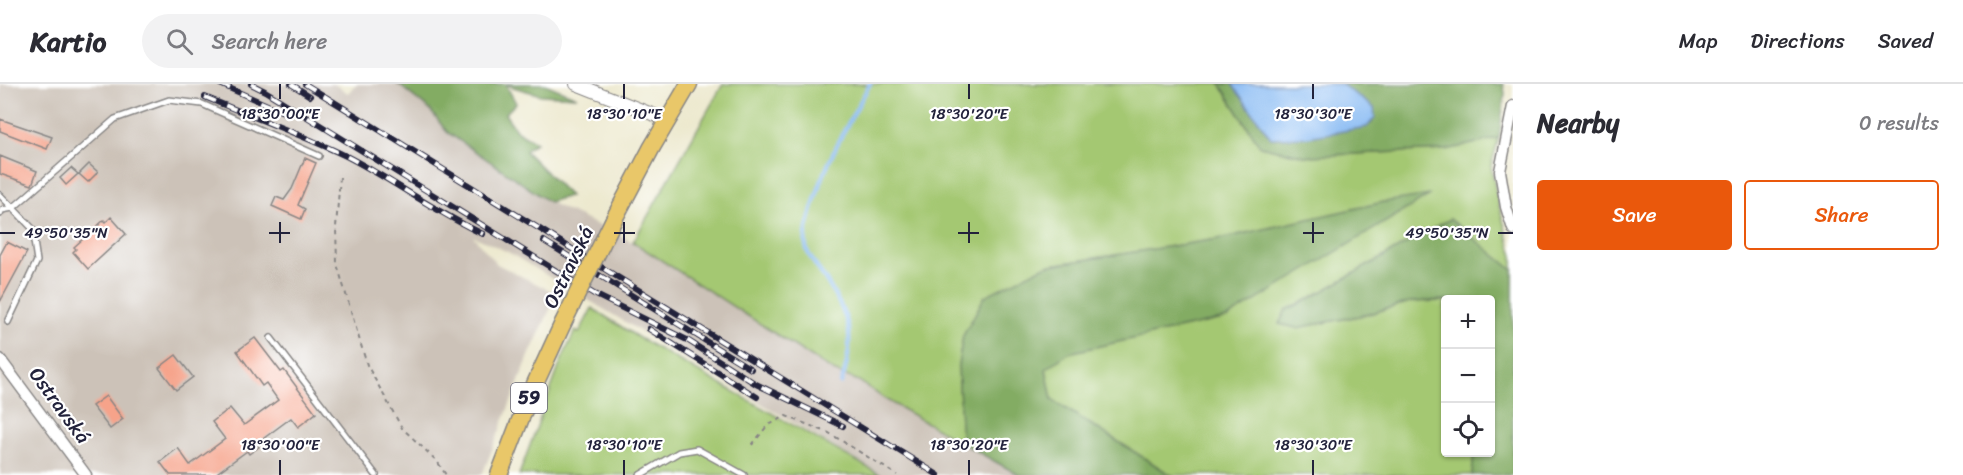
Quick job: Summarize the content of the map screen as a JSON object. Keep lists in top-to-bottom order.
{
  "streets": {
    "main road": ["Ostravská", "59"]
  },
  "page": {
    "header": "Kartio",
    "search": "Search here",
    "nav": ["Map", "Directions", "Saved"],
    "heading": ["Nearby", "0 results"],
    "buttons": ["Save", "Share"],
    "map_buttons": ["+", "−"]
  },
  "coordinates": [
    "18°30'00\"E",
    "18°30'10\"E",
    "18°30'20\"E",
    "18°30'30\"E",
    "49°50'35\"N"
  ]
}
